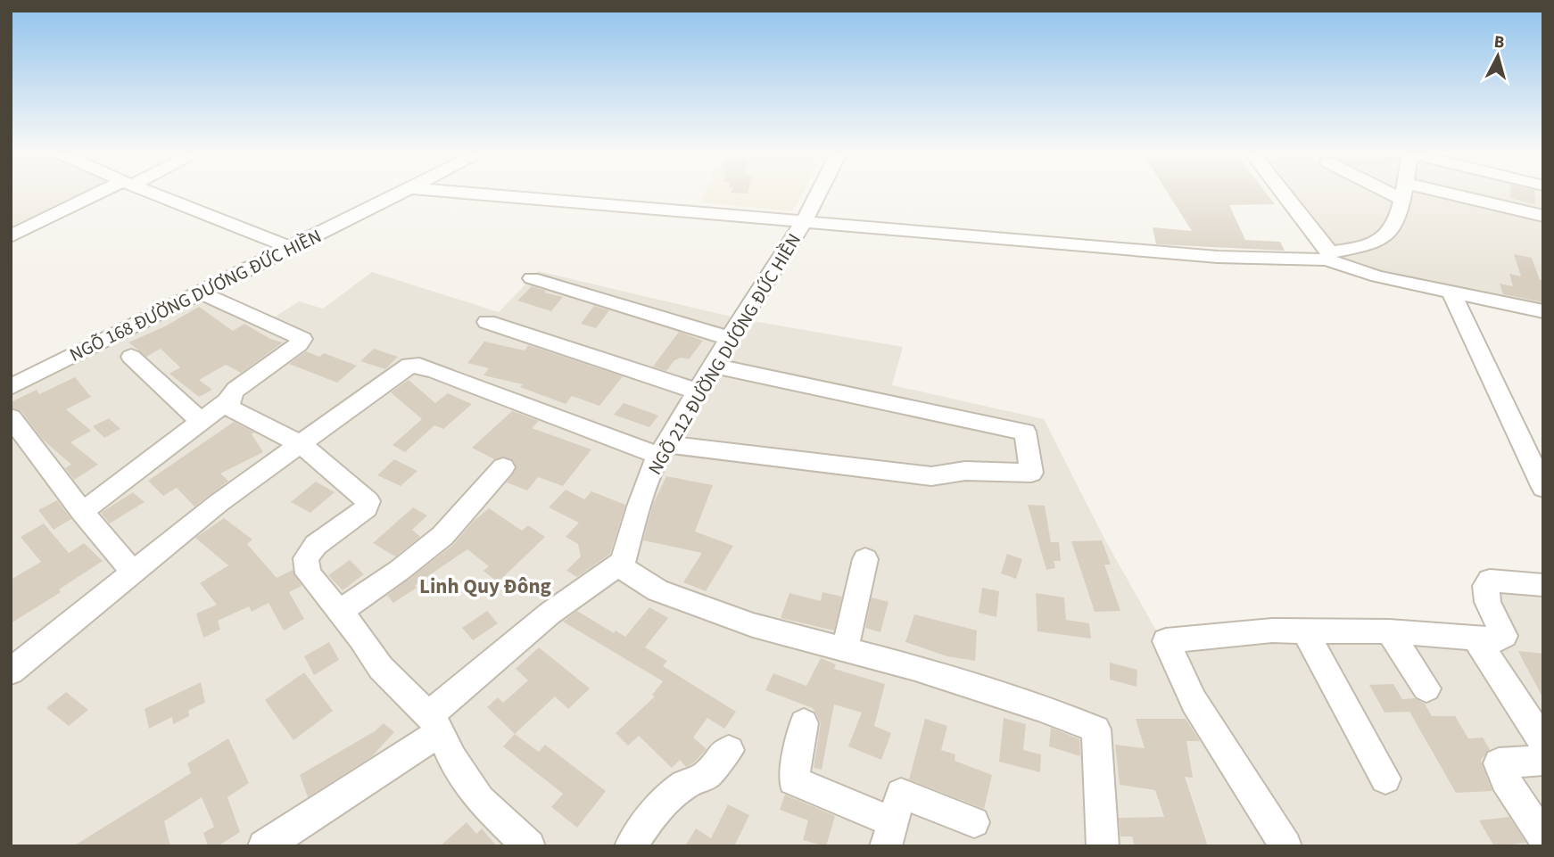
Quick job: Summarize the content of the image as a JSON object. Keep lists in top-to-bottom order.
{
  "streets": {
    "street": ["NGÕ 168 ĐƯỜNG DƯƠNG ĐỨC HIỀN", "NGÕ 212 ĐƯỜNG DƯƠNG ĐỨC HIỀN"]
  },
  "districts": ["Linh Quy Đông"],
  "north": "top"
}
